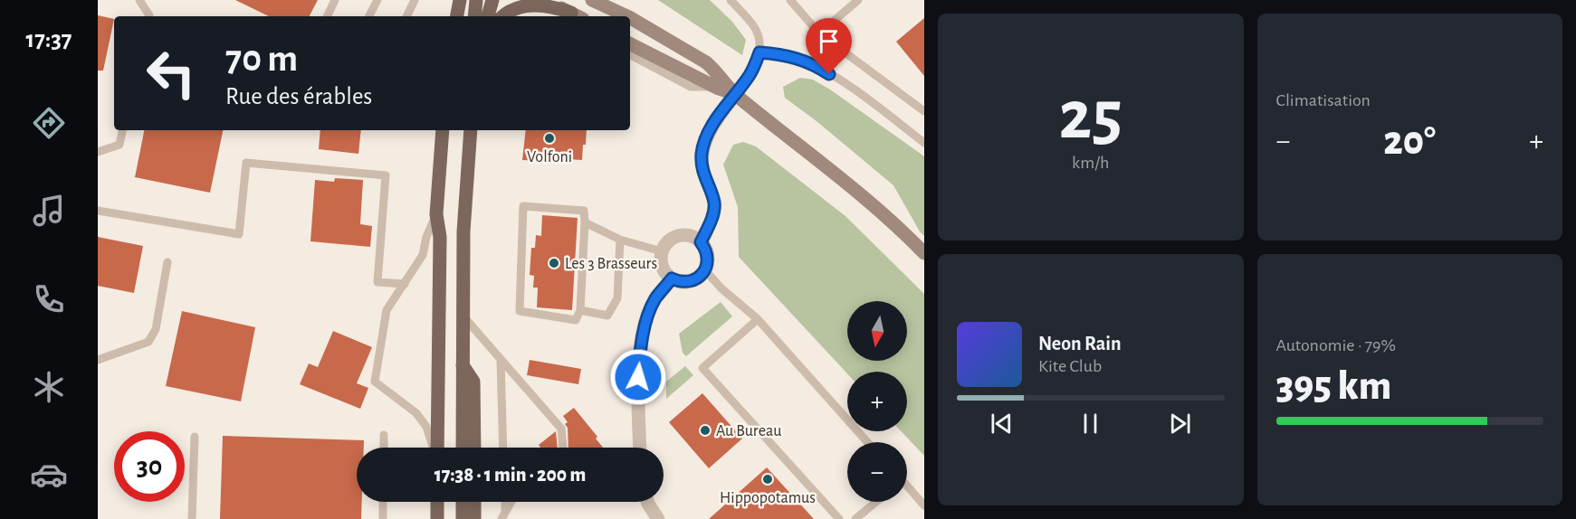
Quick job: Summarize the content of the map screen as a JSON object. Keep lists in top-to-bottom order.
{
  "places": [
    "Volfoni",
    "Les 3 Brasseurs",
    "Au Bureau",
    "Hippopotamus"
  ],
  "north": "bottom",
  "page": {
    "tabs": "17:37",
    "tile": [
      ["25", "km/h"],
      "Climatisation",
      ["Autonomie · 79%", "395 km"]
    ],
    "turn": ["70 m", "Rue des érables"],
    "heat": ["−", "20°", "+"],
    "map_buttons": ["+", "−"],
    "song": ["Neon Rain", "Kite Club"],
    "limit": "30",
    "trip": "17:38 · 1 min · 200 m"
  }
}
